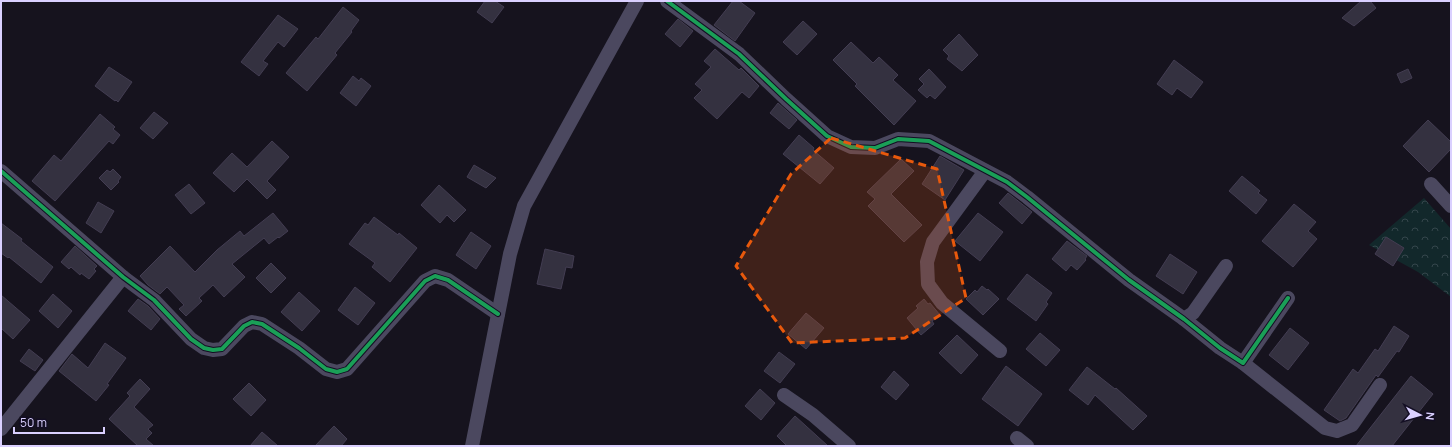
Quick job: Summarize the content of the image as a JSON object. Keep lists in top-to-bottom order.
{
  "scale_bar": "50 m",
  "north": "right"
}
